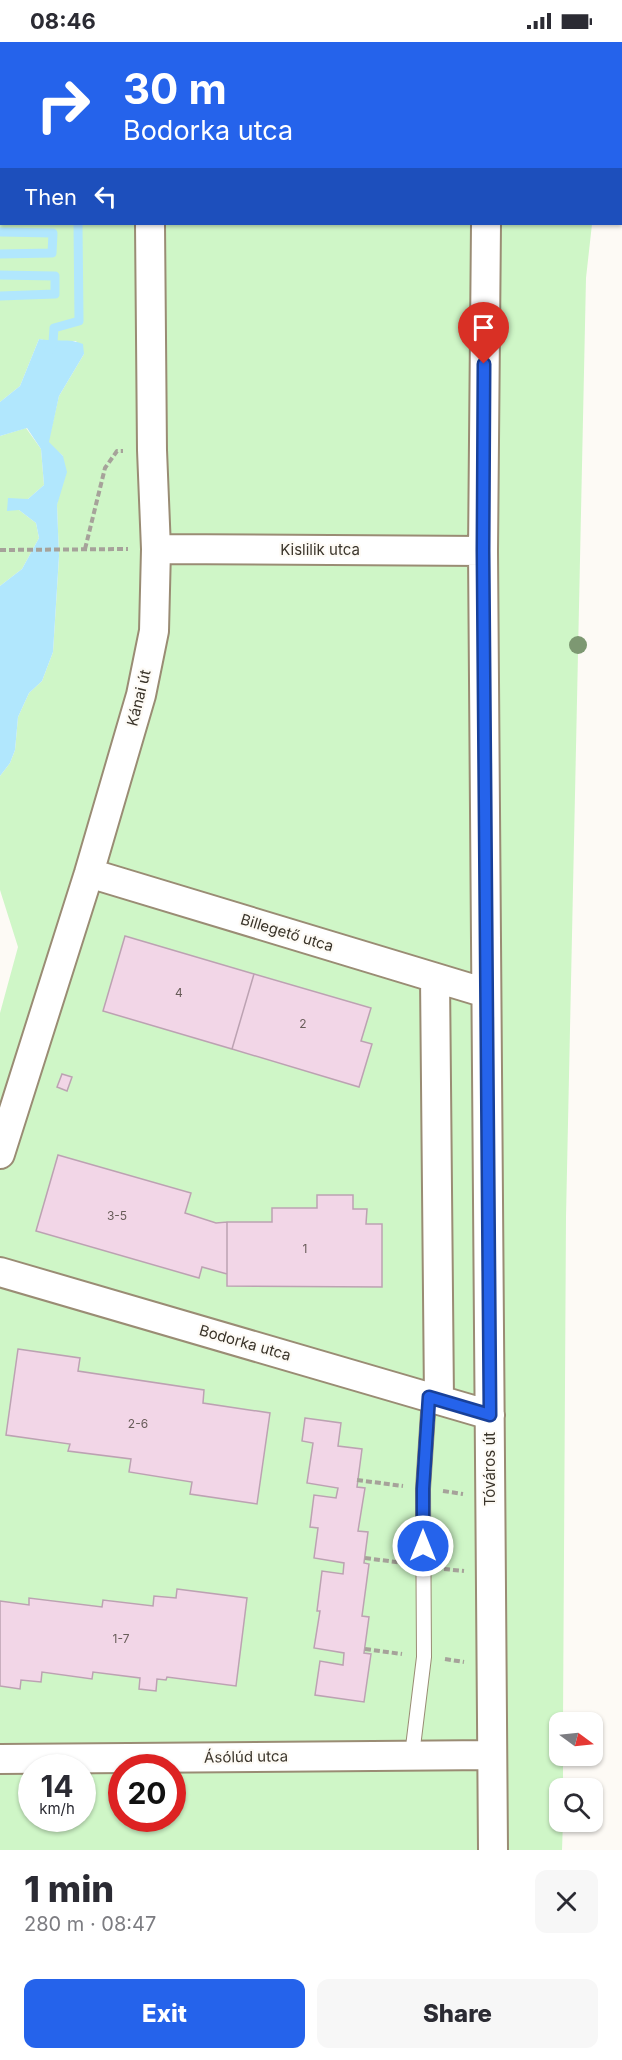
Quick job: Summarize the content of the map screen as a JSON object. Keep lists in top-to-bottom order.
{
  "streets": {
    "street": [
      "Kislilik utca",
      "Kánai út",
      "Billegető utca",
      "Bodorka utca",
      "Tóváros út",
      "Ásólúd utca"
    ]
  },
  "crossings": [
    ["Kislilik utca", "Kánai út"],
    ["Kislilik utca", "Tóváros út"],
    ["Kánai út", "Billegető utca"],
    ["Billegető utca", "Tóváros út"],
    ["Bodorka utca", "Tóváros út"],
    ["Tóváros út", "Ásólúd utca"]
  ],
  "house_numbers": [
    "4",
    "2",
    "3-5",
    "1",
    "2-6",
    "1-7"
  ],
  "north": "right",
  "page": {
    "status": "08:46",
    "turn": ["30 m", "Bodorka utca"],
    "then": "Then",
    "speed": "14 km/h",
    "limit": "20",
    "heading": ["1 min", "280 m · 08:47"],
    "buttons": ["Exit", "Share"]
  }
}
